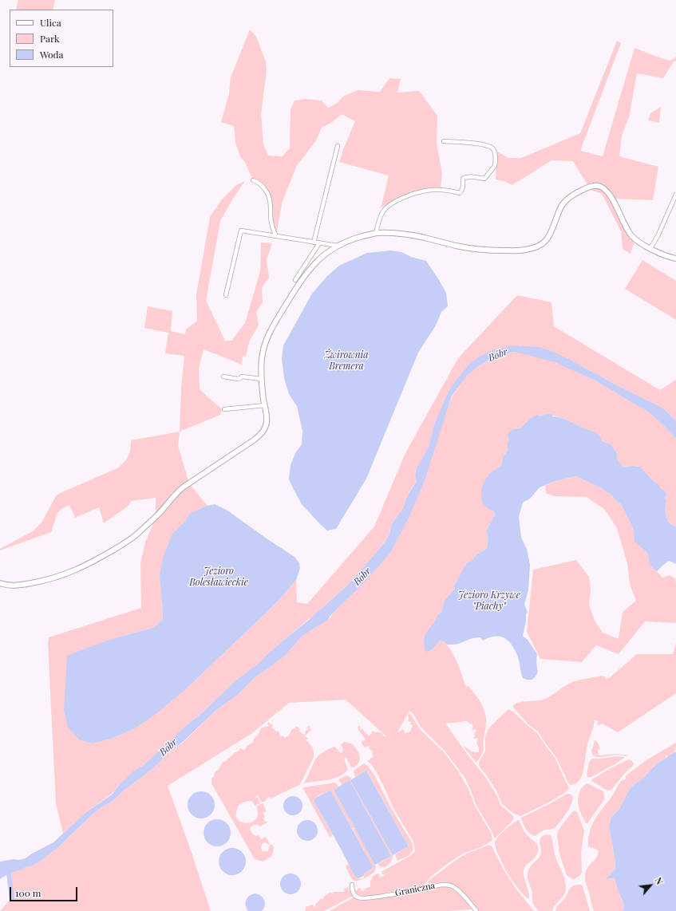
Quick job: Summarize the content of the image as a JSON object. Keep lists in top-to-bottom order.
{
  "streets": {
    "street": ["Graniczna"]
  },
  "water": [
    "Żwirownia Bremera",
    "Bóbr",
    "Jezioro Bolesławieckie",
    "Jezioro Krzywe \"Piachy\""
  ],
  "legend": ["Ulica", "Park", "Woda"],
  "scale_bar": "100 m",
  "north": "top right"
}
